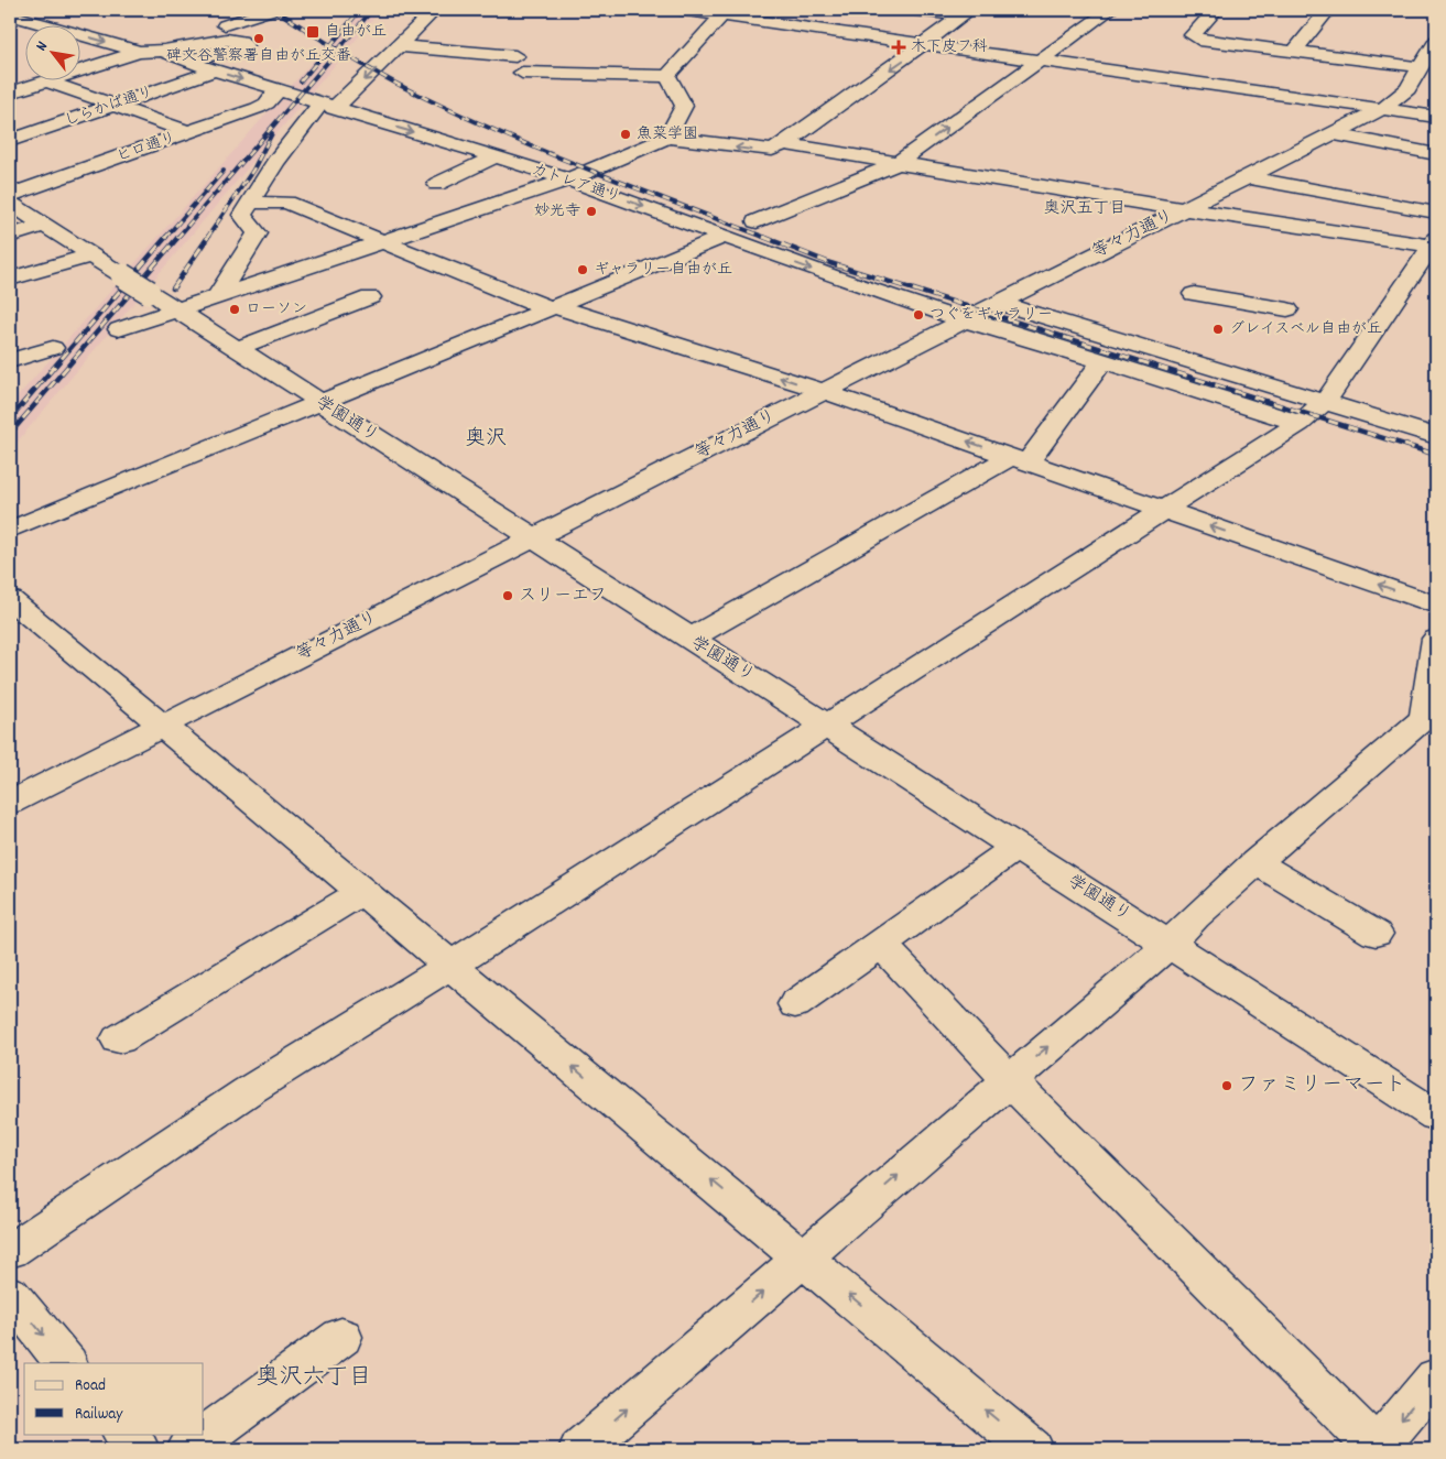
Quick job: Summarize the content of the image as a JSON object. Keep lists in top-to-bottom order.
{
  "streets": {
    "street": [
      "しらかば通り",
      "ヒロ通り",
      "カトレア通り",
      "等々力通り",
      "学園通り"
    ]
  },
  "crossings": [
    ["ヒロ通り", "カトレア通り"],
    ["カトレア通り", "等々力通り"],
    ["等々力通り", "学園通り"]
  ],
  "districts": ["奥沢五丁目", "奥沢", "奥沢六丁目"],
  "places": {
    "transit": ["自由が丘"],
    "other": [
      "碑文谷警察署自由が丘交番",
      "魚菜学園",
      "妙光寺",
      "ギャラリー自由が丘",
      "ローソン",
      "つぐをギャラリー",
      "グレイスベル自由が丘",
      "スリーエフ",
      "ファミリーマート"
    ],
    "health": ["木下皮フ科"]
  },
  "legend": ["Road", "Railway"],
  "north": "top left"
}
